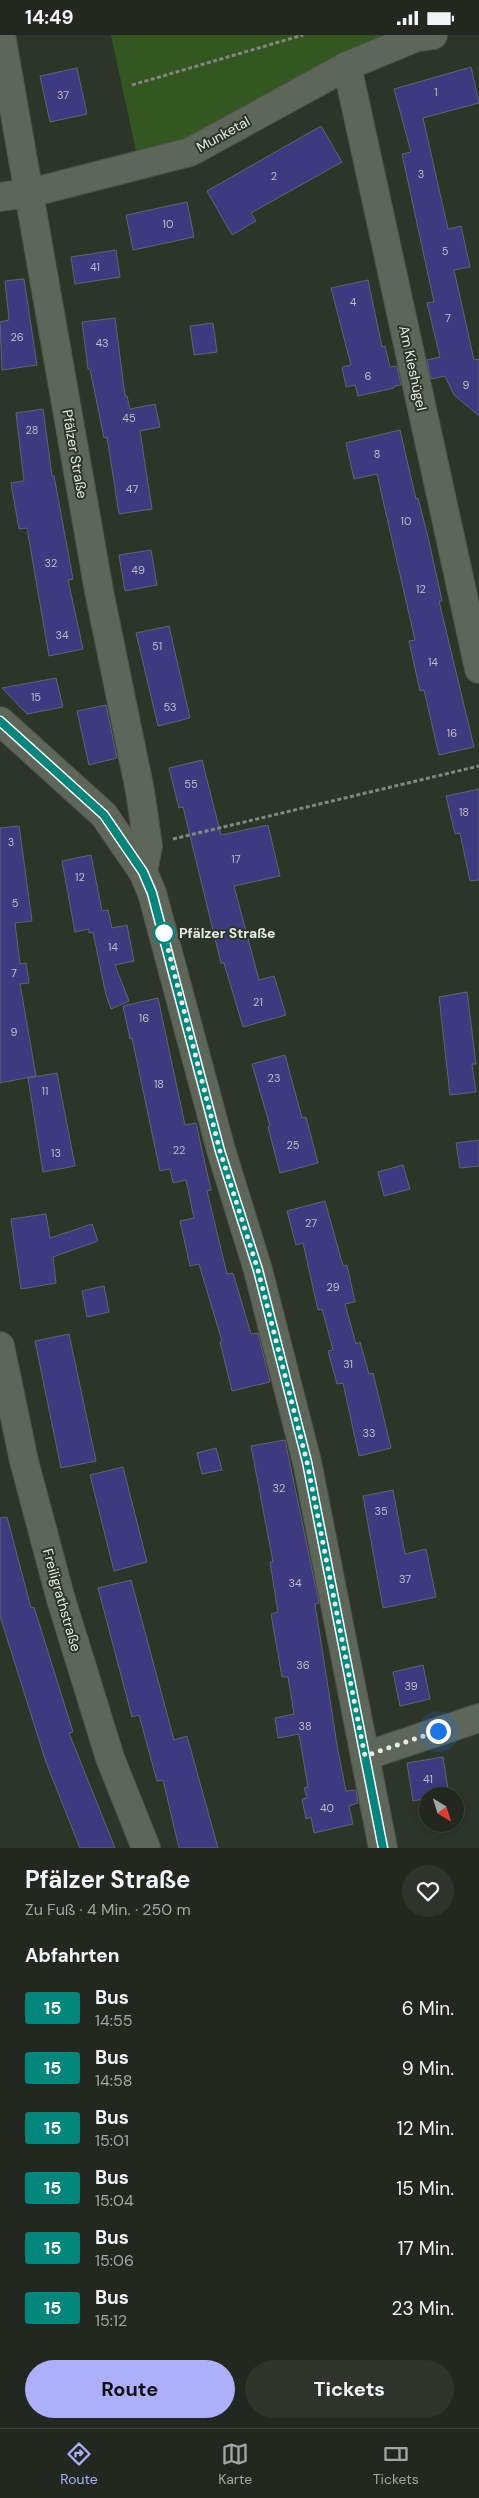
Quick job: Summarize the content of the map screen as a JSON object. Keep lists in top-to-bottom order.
{
  "streets": {
    "street": [
      "Munketal",
      "Am Kieshügel",
      "Pfälzer Straße",
      "Freiligrathstraße"
    ]
  },
  "crossings": [
    ["Munketal", "Am Kieshügel"],
    ["Munketal", "Pfälzer Straße"]
  ],
  "places": ["Pfälzer Straße"],
  "lines": ["bus line 15"],
  "house_numbers": [
    "1",
    "37",
    "3",
    "2",
    "10",
    "5",
    "41",
    "4",
    "7",
    "26",
    "43",
    "6",
    "9",
    "45",
    "28",
    "8",
    "47",
    "10",
    "32",
    "49",
    "12",
    "34",
    "51",
    "14",
    "15",
    "53",
    "16",
    "55",
    "18",
    "3",
    "17",
    "12",
    "5",
    "14",
    "7",
    "21",
    "16",
    "9",
    "23",
    "18",
    "11",
    "25",
    "22",
    "13",
    "27",
    "29",
    "31",
    "33",
    "32",
    "35",
    "37",
    "34",
    "36",
    "39",
    "38",
    "41",
    "40"
  ],
  "north": "bottom right",
  "page": {
    "status": "14:49",
    "heading": [
      ["Pfälzer Straße", "Zu Fuß · 4 Min. · 250 m"],
      "Abfahrten"
    ],
    "list": [
      {
        "mark": "15",
        "name": "Bus",
        "note": "14:55",
        "value": "6 Min."
      },
      {
        "mark": "15",
        "name": "Bus",
        "note": "14:58",
        "value": "9 Min."
      },
      {
        "mark": "15",
        "name": "Bus",
        "note": "15:01",
        "value": "12 Min."
      },
      {
        "mark": "15",
        "name": "Bus",
        "note": "15:04",
        "value": "15 Min."
      },
      {
        "mark": "15",
        "name": "Bus",
        "note": "15:06",
        "value": "17 Min."
      },
      {
        "mark": "15",
        "name": "Bus",
        "note": "15:12",
        "value": "23 Min."
      }
    ],
    "buttons": ["Route", "Tickets"],
    "tabs": ["Route", "Karte", "Tickets"]
  }
}
